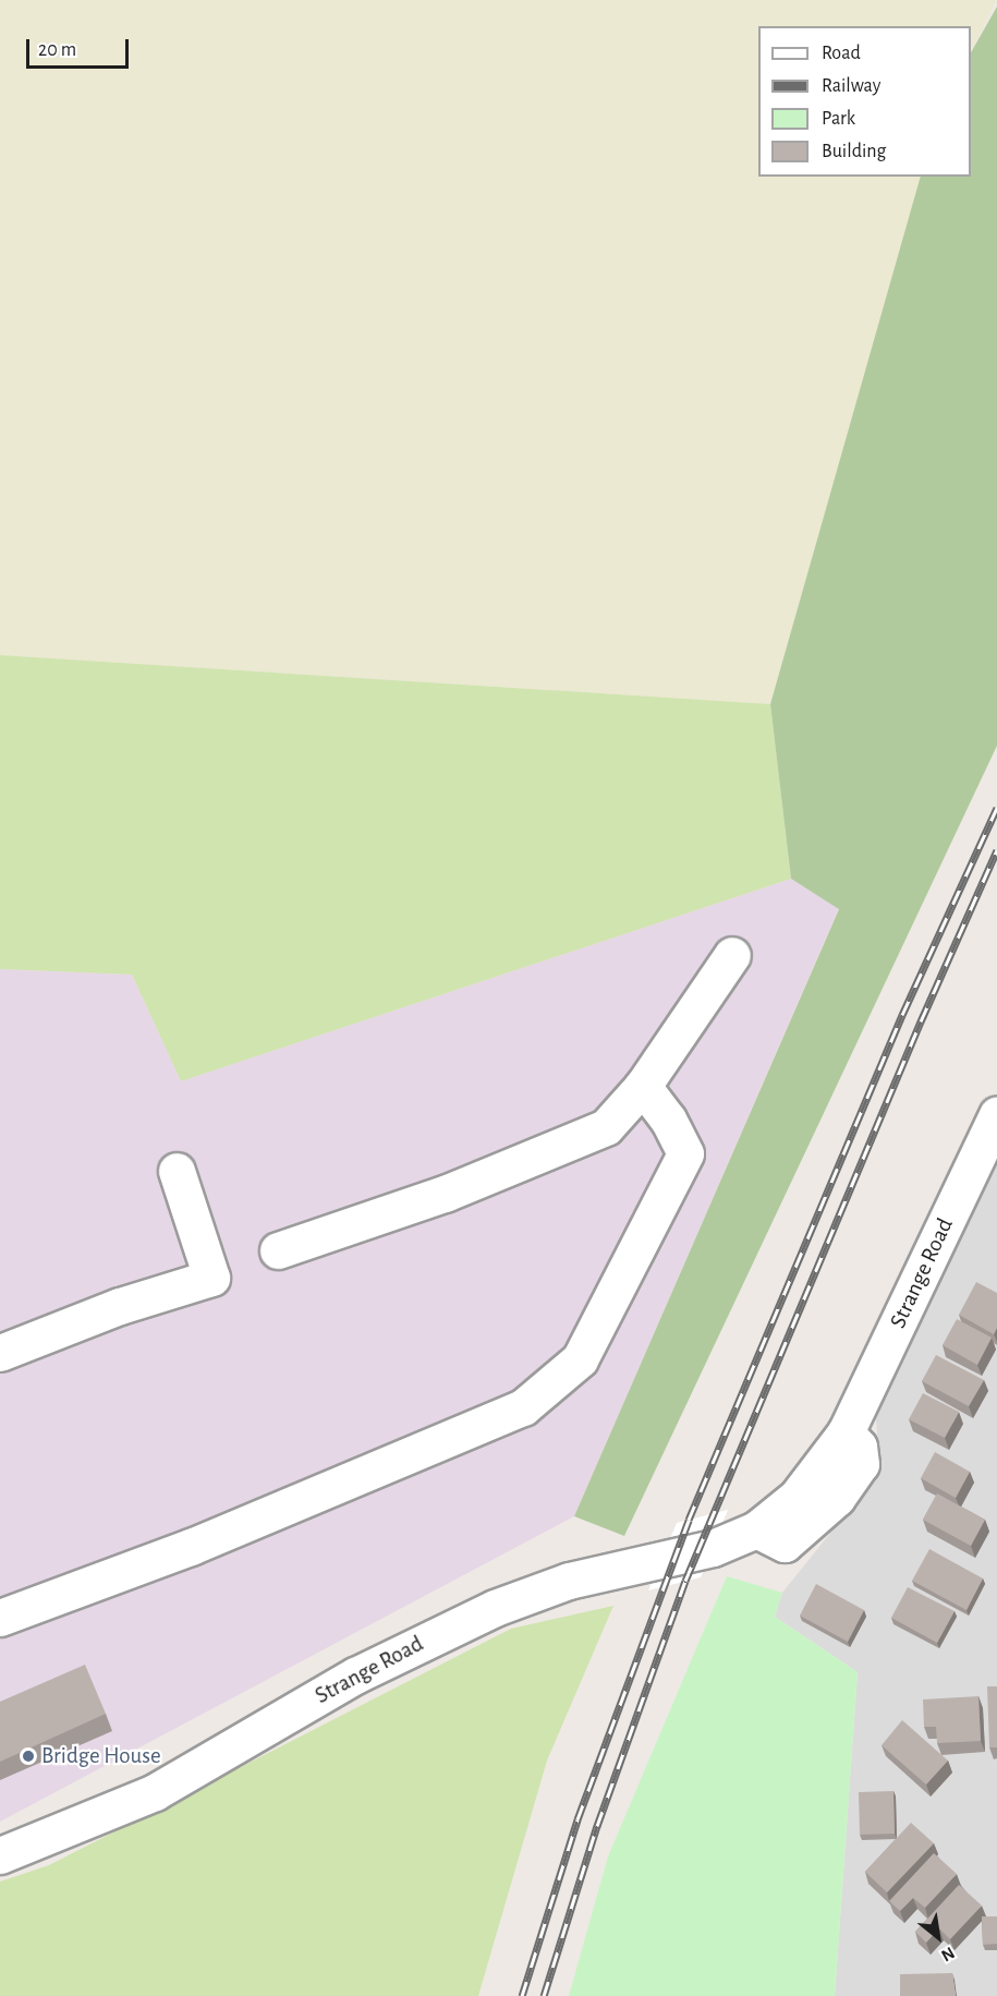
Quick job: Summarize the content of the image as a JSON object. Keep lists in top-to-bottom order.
{
  "streets": {
    "street": ["Strange Road"]
  },
  "places": ["Bridge House"],
  "legend": [
    "Road",
    "Railway",
    "Park",
    "Building"
  ],
  "scale_bar": "20 m",
  "north": "bottom right"
}
